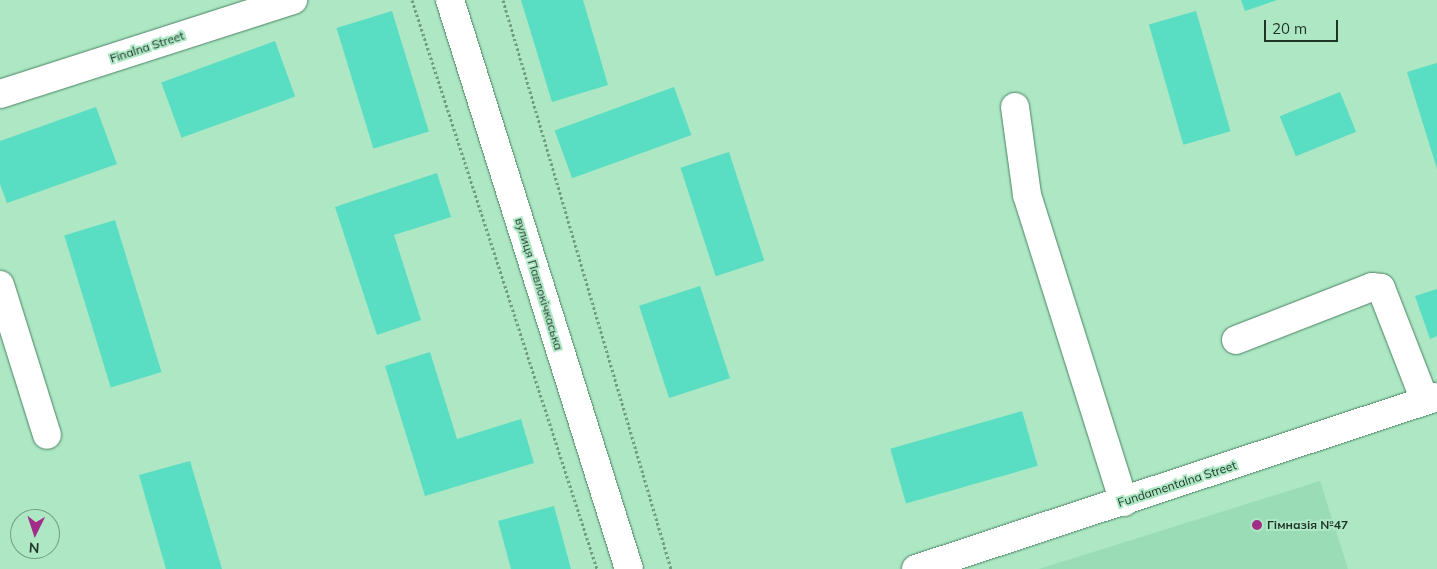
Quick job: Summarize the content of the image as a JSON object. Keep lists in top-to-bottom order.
{
  "streets": {
    "street": ["Finalna Street", "вулиця Павлокічкаська", "Fundamentalna Street"]
  },
  "places": ["Гімназія №47"],
  "scale_bar": "20 m",
  "north": "bottom"
}
